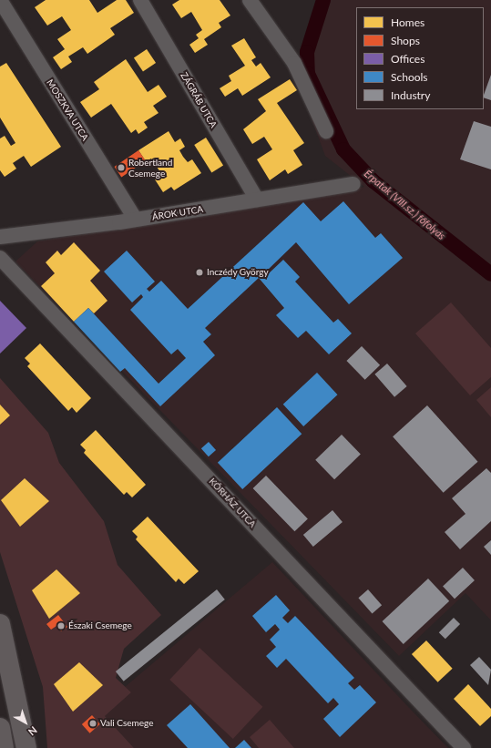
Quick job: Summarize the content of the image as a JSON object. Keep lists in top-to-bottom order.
{
  "streets": {
    "street": [
      "ZÁGRÁB UTCA",
      "MOSZKVA UTCA",
      "ÁROK UTCA",
      "KÓRHÁZ UTCA"
    ]
  },
  "crossings": [
    ["ZÁGRÁB UTCA", "ÁROK UTCA"],
    ["MOSZKVA UTCA", "ÁROK UTCA"]
  ],
  "water": ["Érpatak (VIII.sz.) főfolyás"],
  "places": [
    "Robertland Csemege",
    "Inczédy György",
    "Északi Csemege",
    "Vali Csemege"
  ],
  "legend": [
    "Homes",
    "Shops",
    "Offices",
    "Schools",
    "Industry"
  ],
  "north": "bottom right"
}
